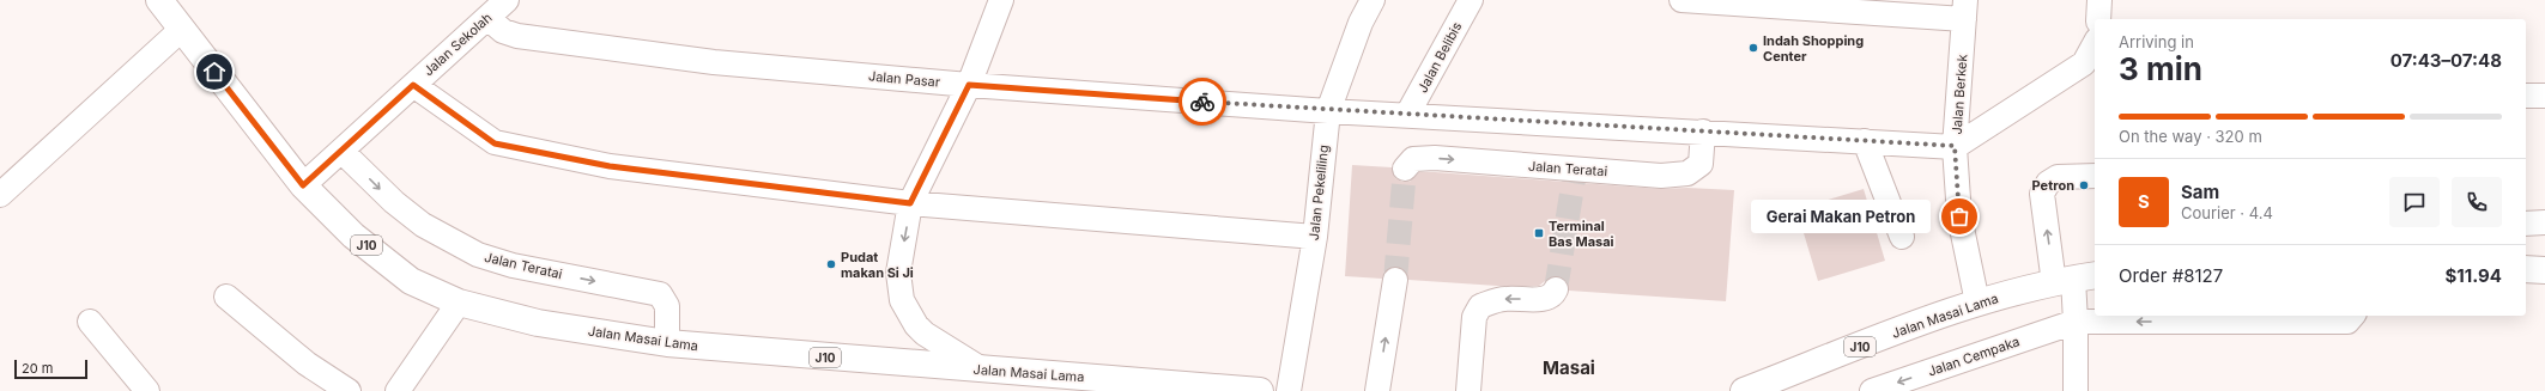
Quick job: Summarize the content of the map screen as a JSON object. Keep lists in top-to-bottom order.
{
  "streets": {
    "main road": ["J10", "Jalan Masai Lama"],
    "street": [
      "Jalan Sekolah",
      "Jalan Belibis",
      "Jalan Pasar",
      "Jalan Berkek",
      "Jalan Teratai",
      "Jalan Pekeliling",
      "Jalan Cempaka"
    ]
  },
  "crossings": [
    ["Jalan Sekolah", "Jalan Pasar"],
    ["Jalan Sekolah", "Jalan Teratai"],
    ["Jalan Sekolah", "Jalan Masai Lama"],
    ["Jalan Belibis", "Jalan Pasar"],
    ["Jalan Pasar", "Jalan Berkek"],
    ["Jalan Pasar", "Jalan Teratai"],
    ["Jalan Pasar", "Jalan Pekeliling"],
    ["Jalan Berkek", "Jalan Masai Lama"],
    ["Jalan Teratai", "Jalan Masai Lama"]
  ],
  "one_way": ["Jalan Cempaka"],
  "districts": ["Masai"],
  "places": {
    "other": [
      "Indah Shopping Center",
      "Petron",
      "Gerai Makan Petron",
      "Pudat makan Si Ji"
    ],
    "transit": ["Terminal Bas Masai"]
  },
  "scale_bar": "20 m",
  "page": {
    "heading": ["3 min", "Arriving in", "07:43–07:48"],
    "panel": [
      "Sam",
      "Courier · 4.4",
      "Order #8127",
      "$11.94"
    ],
    "bar": "On the way · 320 m",
    "round": "S",
    "bubble": "Gerai Makan Petron",
    "scale": "20 m"
  }
}
